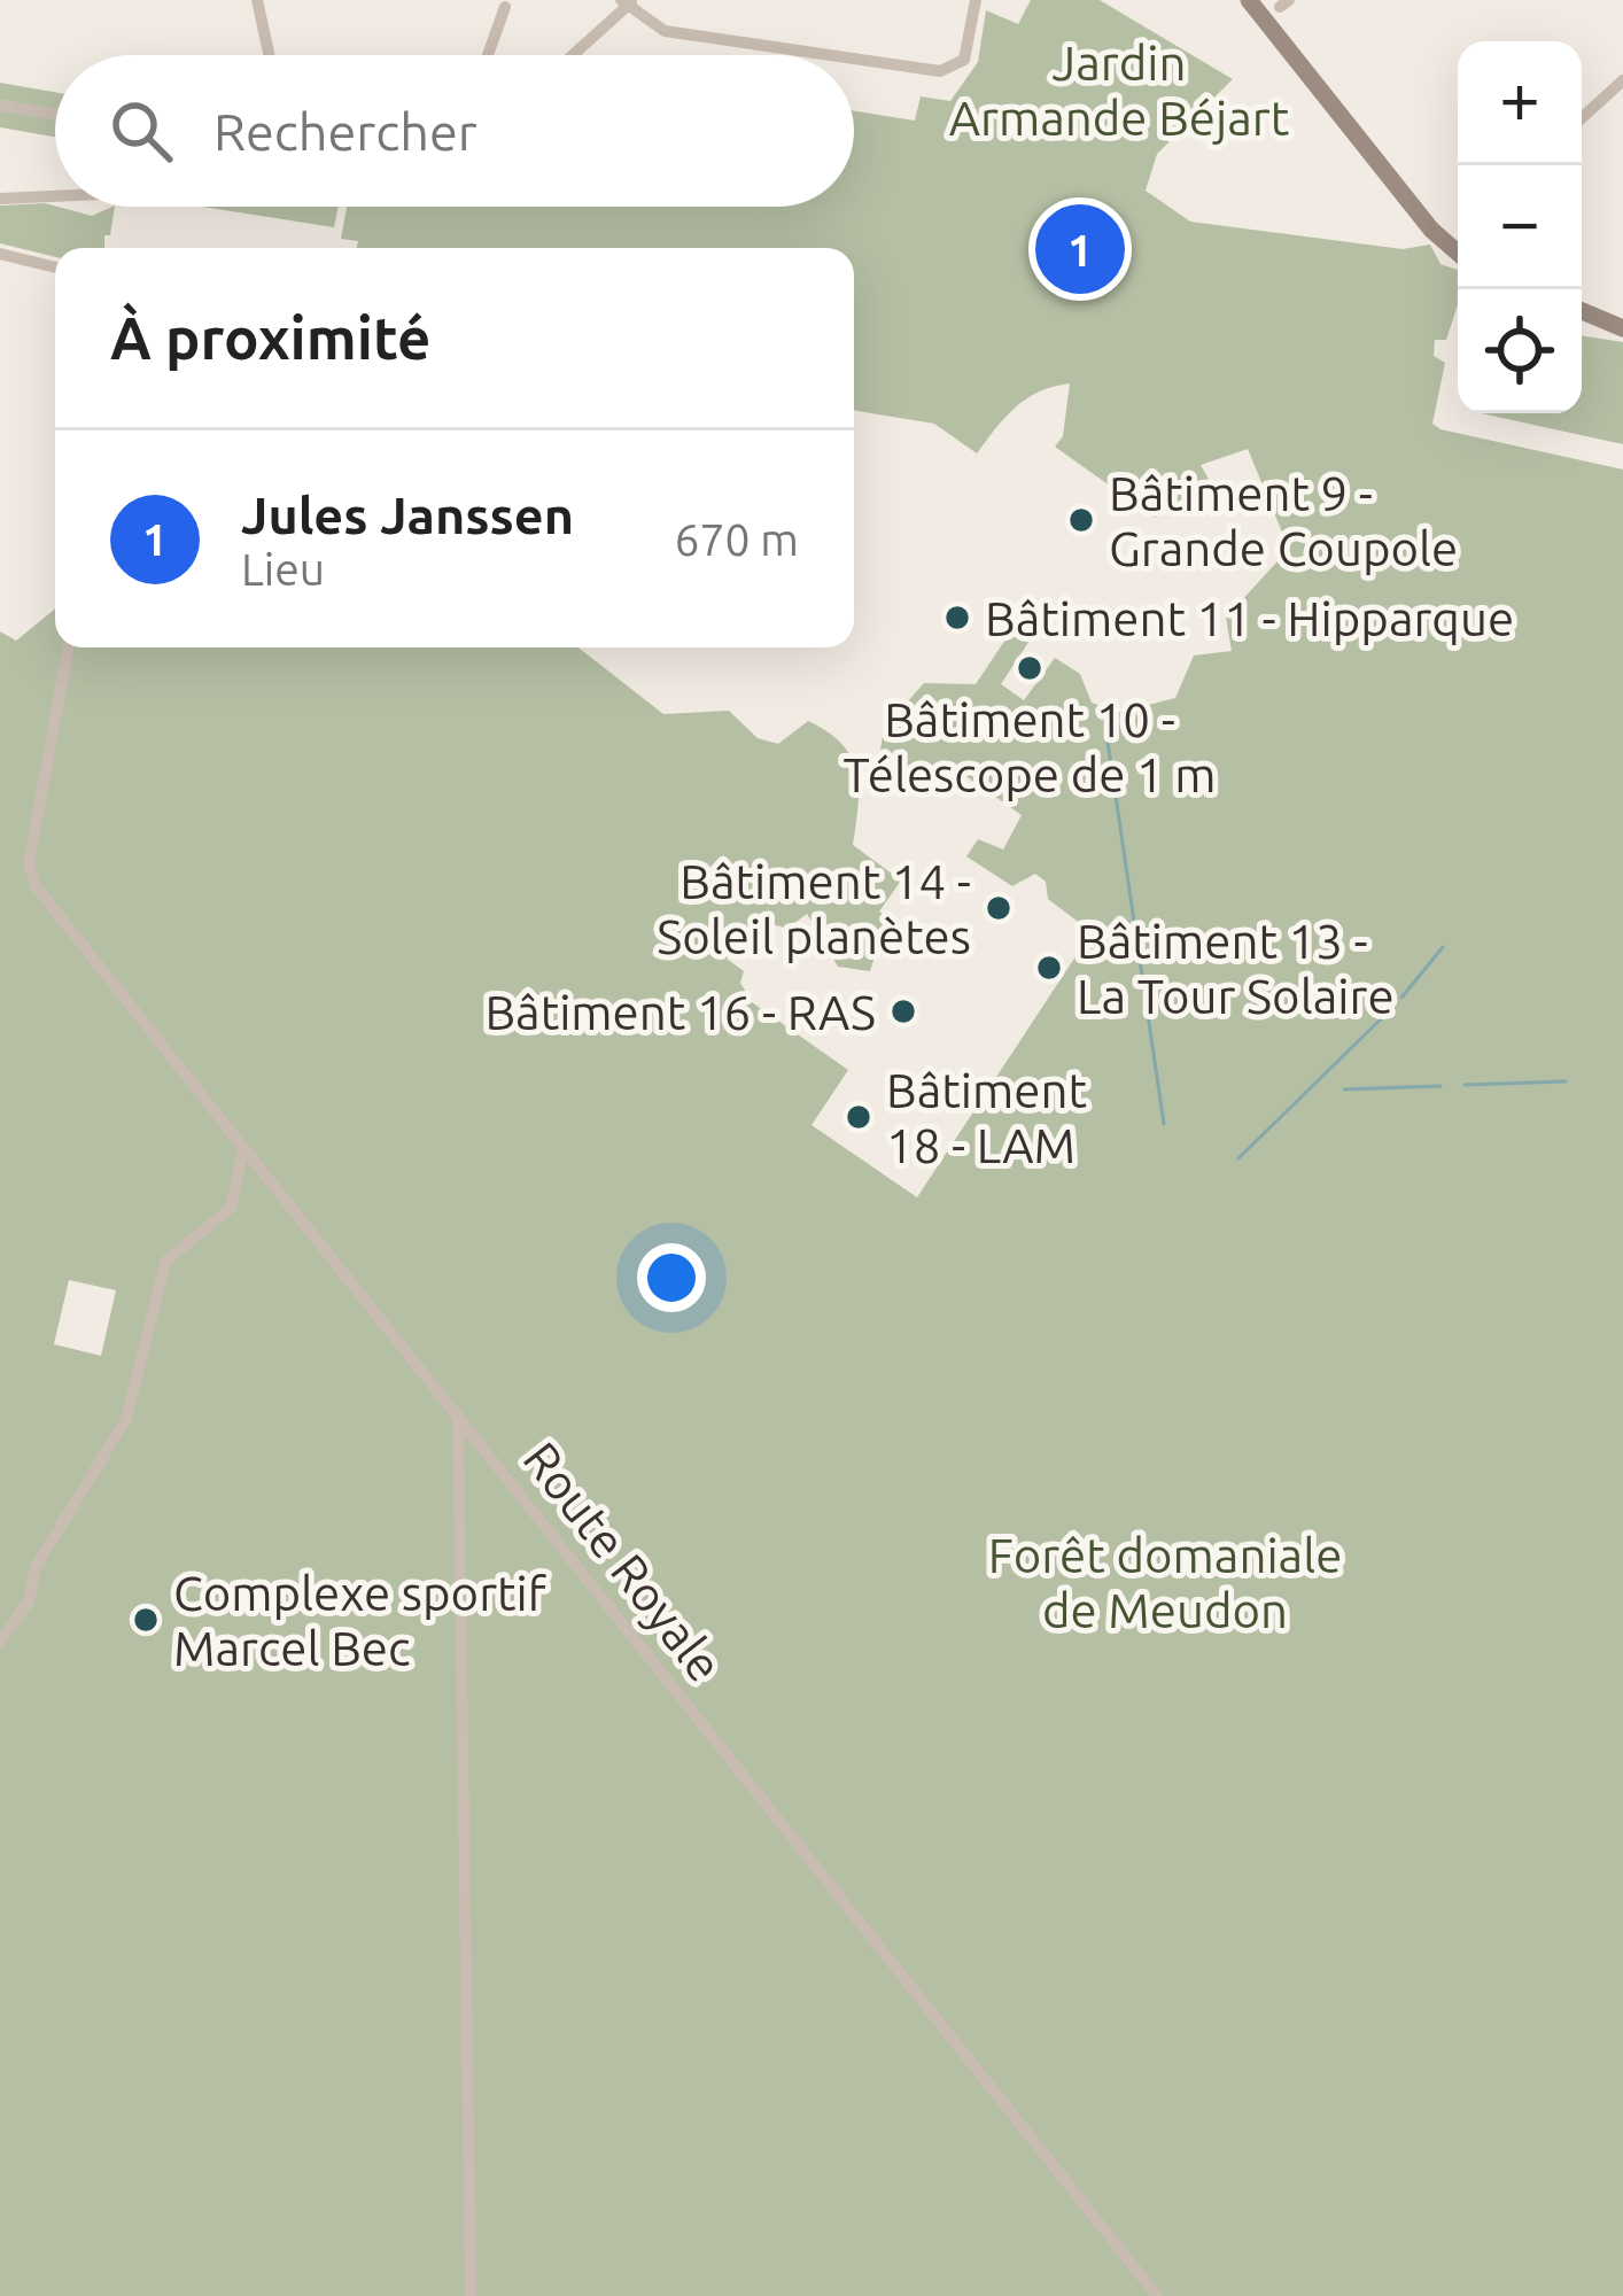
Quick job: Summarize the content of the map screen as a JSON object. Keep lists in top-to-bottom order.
{
  "streets": {
    "street": ["Route Royale"]
  },
  "parks": ["Jardin Armande Béjart", "Forêt domaniale de Meudon"],
  "places": [
    "Bâtiment 9 - Grande Coupole",
    "Bâtiment 11 - Hipparque",
    "Bâtiment 10 - Télescope de 1 m",
    "Bâtiment 14 - Soleil planètes",
    "Bâtiment 13 - La Tour Solaire",
    "Bâtiment 16 - RAS",
    "Bâtiment 18 - LAM",
    "Complexe sportif Marcel Bec"
  ],
  "page": {
    "map_buttons": ["+", "−"],
    "search": "Rechercher",
    "pins": "1",
    "heading": "À proximité",
    "list": [
      {
        "mark": "1",
        "name": "Jules Janssen",
        "note": "Lieu",
        "value": "670 m"
      }
    ]
  }
}
